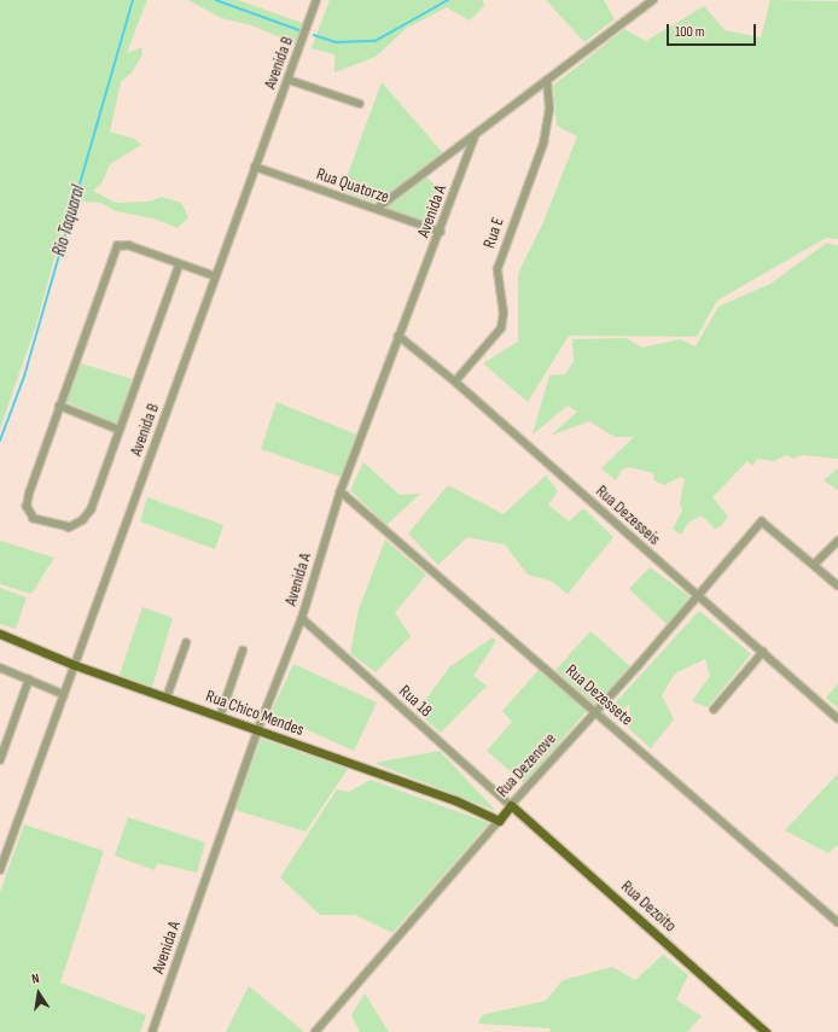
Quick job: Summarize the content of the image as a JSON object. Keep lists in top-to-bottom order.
{
  "streets": {
    "main road": ["Rua Chico Mendes", "Rua Dezenove", "Rua Dezoito"],
    "street": [
      "Avenida B",
      "Rua Quatorze",
      "Avenida A",
      "Rua E",
      "Rua Dezesseis",
      "Rua Dezessete",
      "Rua 18"
    ]
  },
  "crossings": [
    ["Avenida B", "Rua Quatorze"],
    ["Avenida B", "Rua Chico Mendes"],
    ["Rua Quatorze", "Avenida A"],
    ["Avenida A", "Rua E"],
    ["Avenida A", "Rua Dezesseis"],
    ["Avenida A", "Rua Dezessete"],
    ["Avenida A", "Rua 18"],
    ["Avenida A", "Rua Chico Mendes"],
    ["Rua E", "Rua Dezesseis"],
    ["Rua Dezesseis", "Rua Dezenove"],
    ["Rua Dezessete", "Rua Dezenove"],
    ["Rua 18", "Rua Dezenove"],
    ["Rua 18", "Rua Dezoito"],
    ["Rua Chico Mendes", "Rua Dezenove"],
    ["Rua Dezenove", "Rua Dezoito"]
  ],
  "water": ["Rio Taquaral"],
  "scale_bar": "100 m",
  "north": "top"
}
